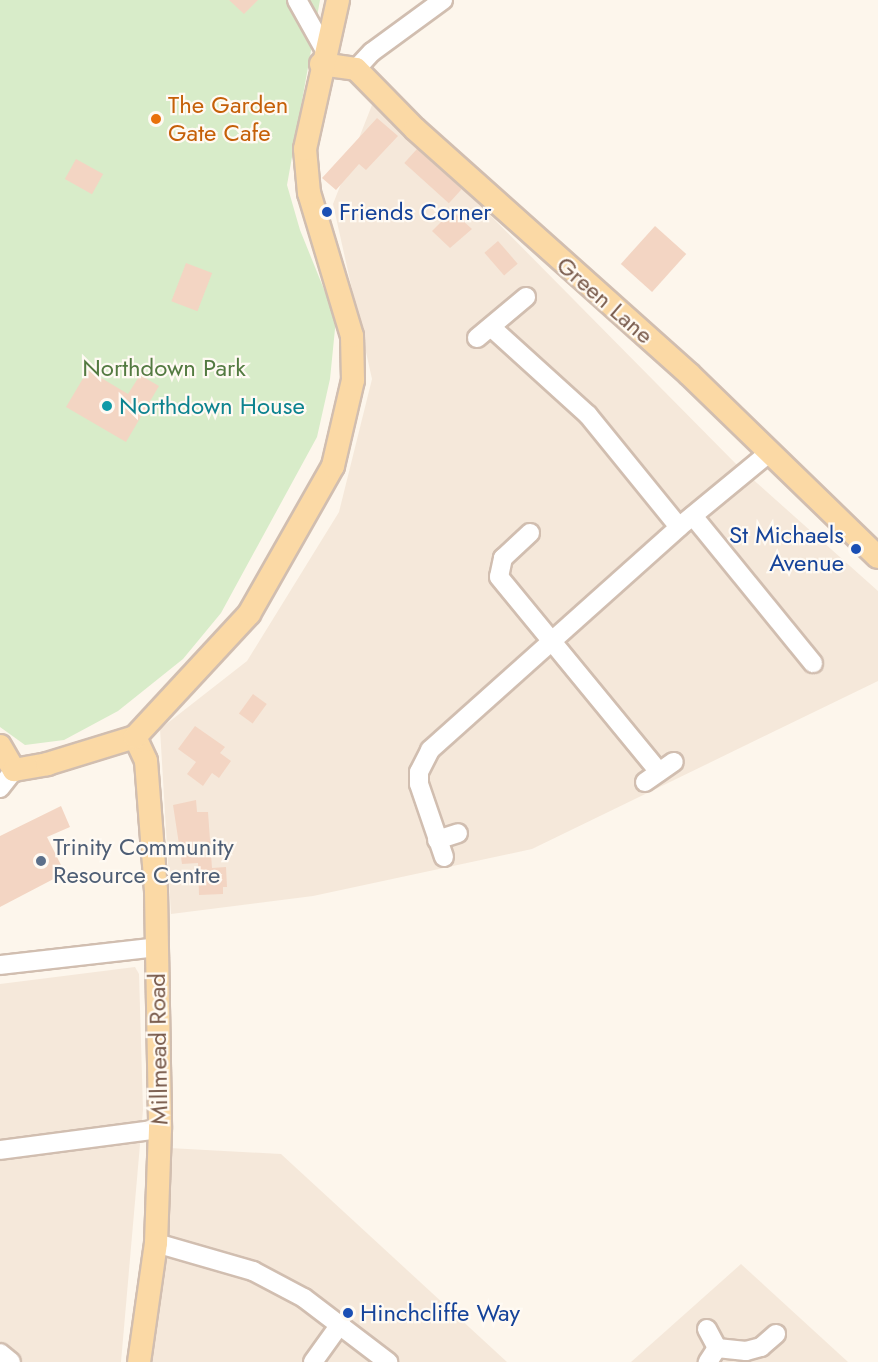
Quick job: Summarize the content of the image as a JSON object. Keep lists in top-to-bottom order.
{
  "streets": {
    "main road": ["Green Lane", "Millmead Road"]
  },
  "parks": ["Northdown Park"],
  "places": [
    "The Garden Gate Cafe",
    "Friends Corner",
    "Northdown House",
    "St Michaels Avenue",
    "Trinity Community Resource Centre",
    "Hinchcliffe Way"
  ]
}
